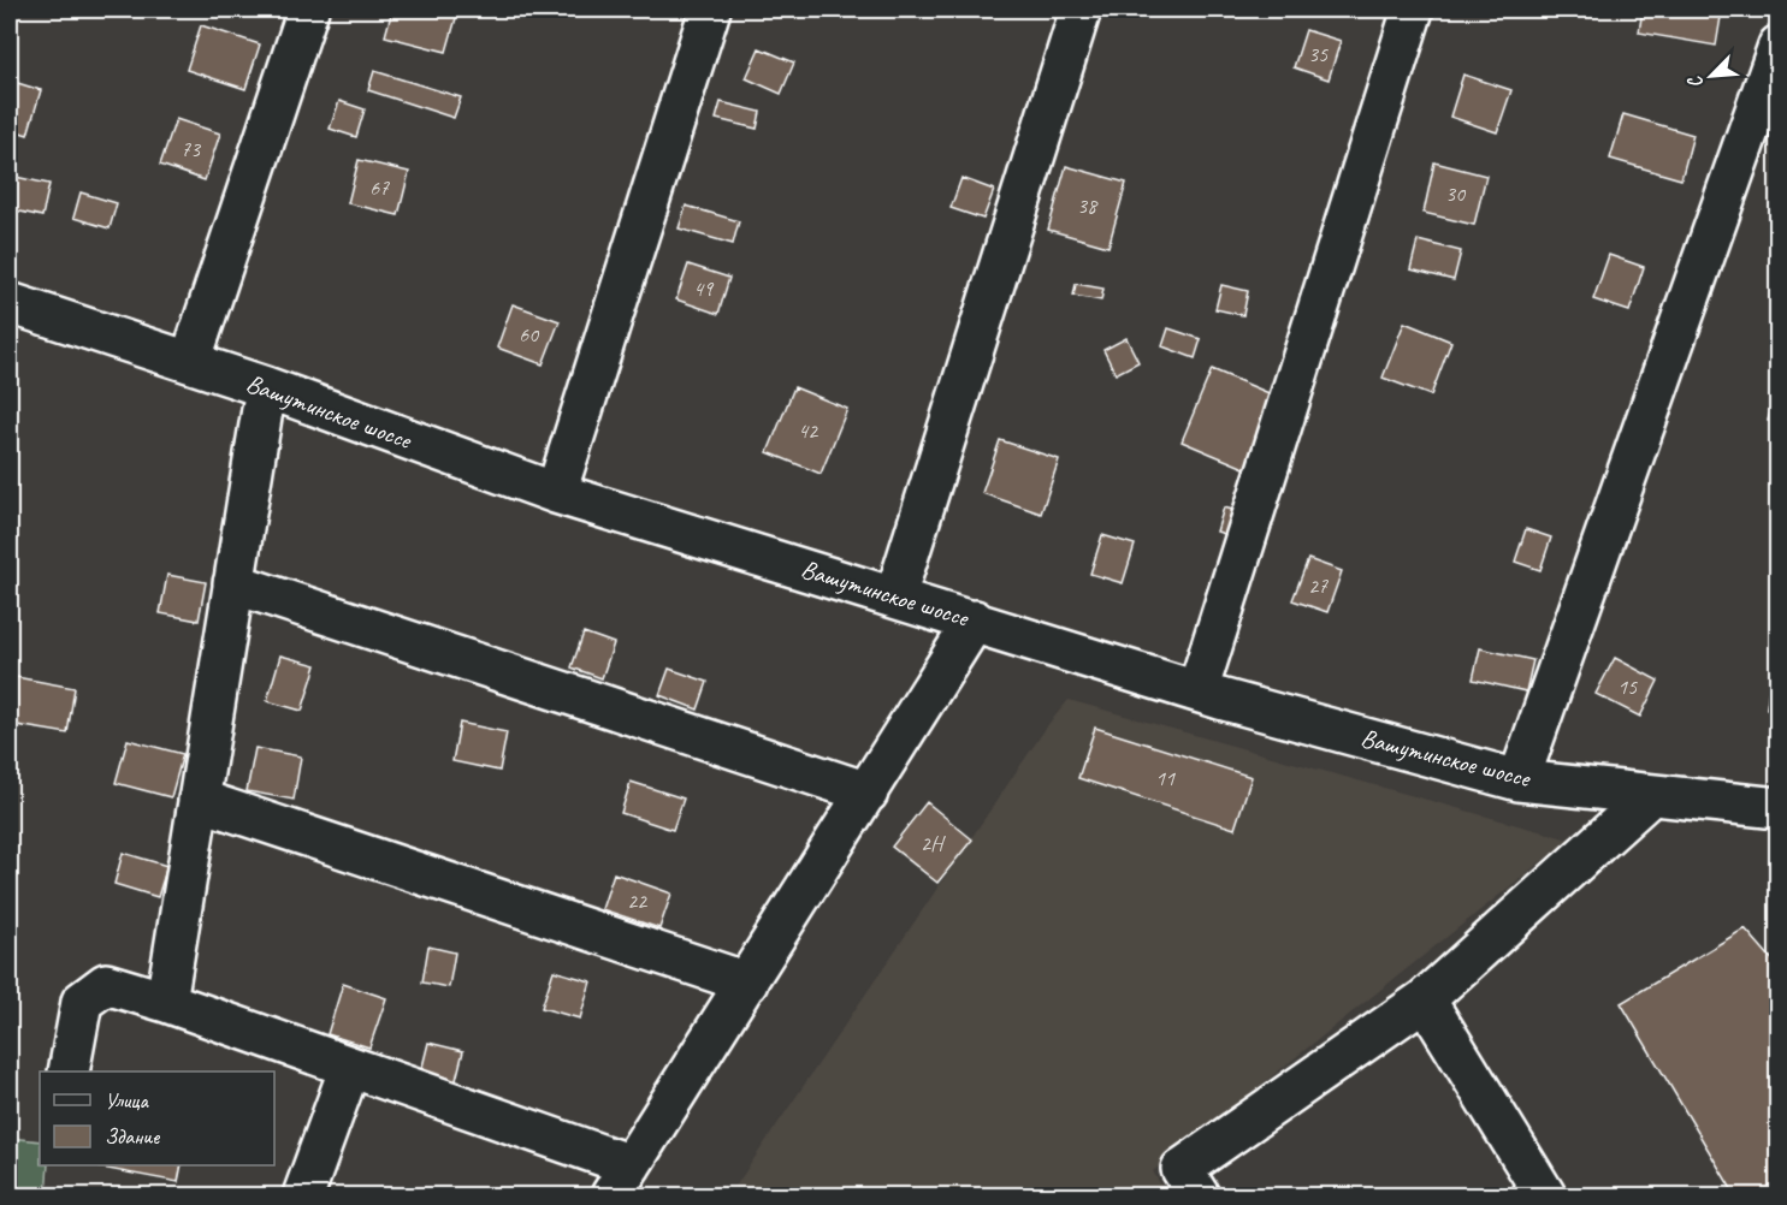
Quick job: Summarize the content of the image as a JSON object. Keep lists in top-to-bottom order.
{
  "streets": {
    "street": ["Вашутинское шоссе"]
  },
  "house_numbers": [
    "35",
    "73",
    "67",
    "30",
    "38",
    "49",
    "60",
    "42",
    "27",
    "15",
    "11",
    "2Н",
    "22"
  ],
  "legend": ["Улица", "Здание"],
  "north": "bottom left"
}
